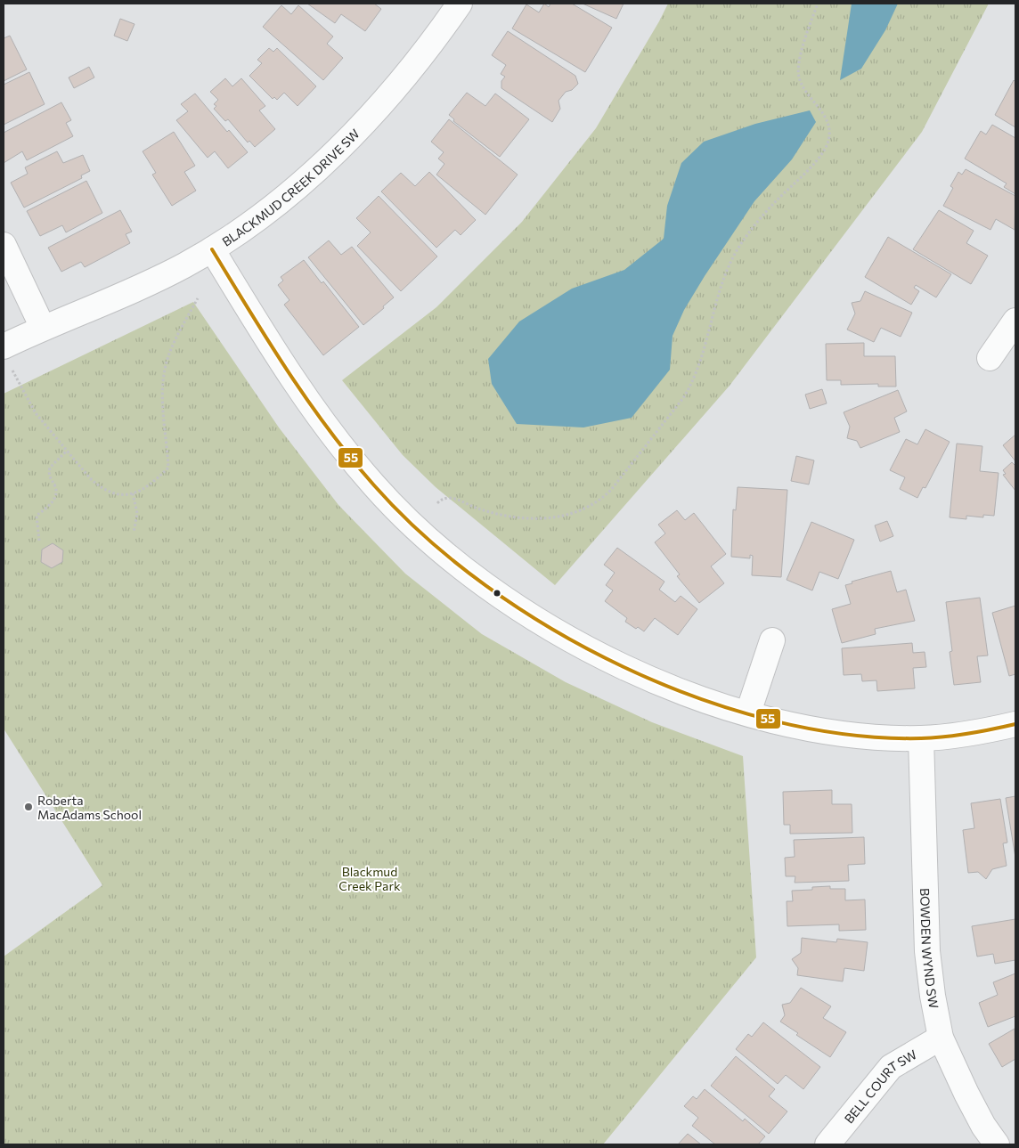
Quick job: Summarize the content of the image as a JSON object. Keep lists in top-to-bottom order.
{
  "streets": {
    "street": ["BLACKMUD CREEK DRIVE SW", "BOWDEN WYND SW", "BELL COURT SW"]
  },
  "crossings": [
    ["BOWDEN WYND SW", "BELL COURT SW"]
  ],
  "parks": ["Blackmud Creek Park"],
  "places": ["Roberta MacAdams School"],
  "lines": ["transit line 55"]
}
